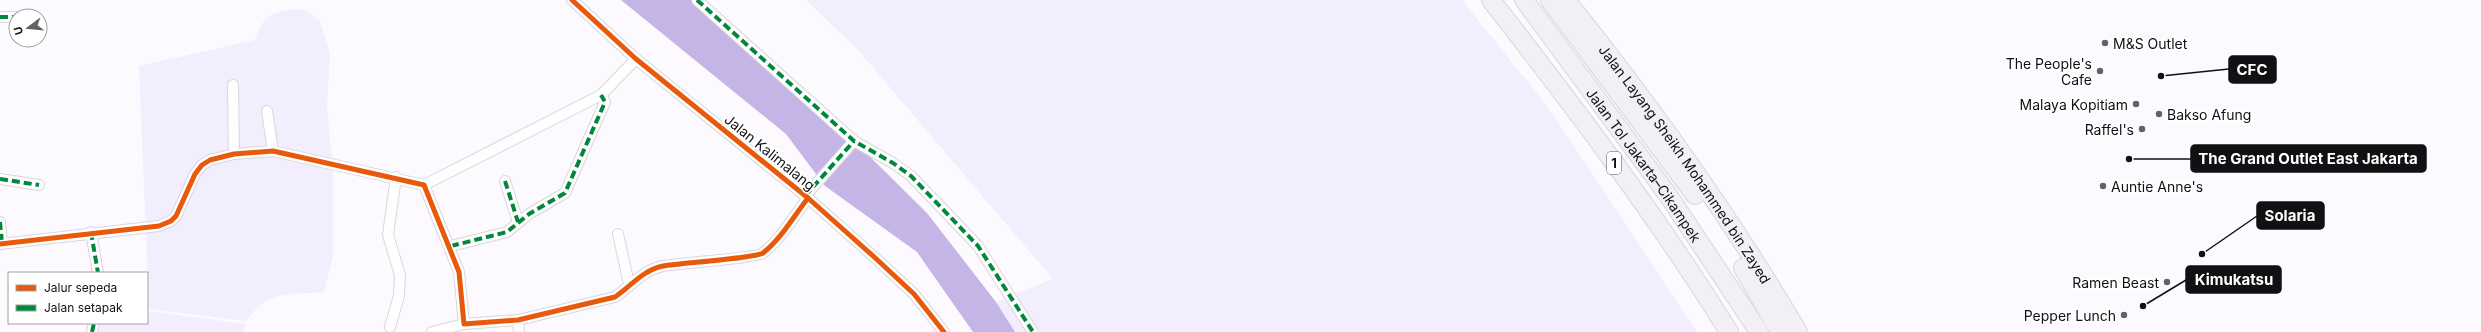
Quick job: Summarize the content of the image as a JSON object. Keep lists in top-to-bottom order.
{
  "streets": {
    "highway": ["1", "Jalan Tol Jakarta–Cikampek", "Jalan Layang Sheikh Mohammed bin Zayed"],
    "street": ["Jalan Kalimalang"]
  },
  "places": [
    "M&S Outlet",
    "The People's Cafe",
    "CFC",
    "Malaya Kopitiam",
    "Bakso Afung",
    "Raffel's",
    "The Grand Outlet East Jakarta",
    "Auntie Anne's",
    "Solaria",
    "Ramen Beast",
    "Kimukatsu",
    "Pepper Lunch"
  ],
  "legend": ["Jalur sepeda", "Jalan setapak"],
  "north": "left"
}
